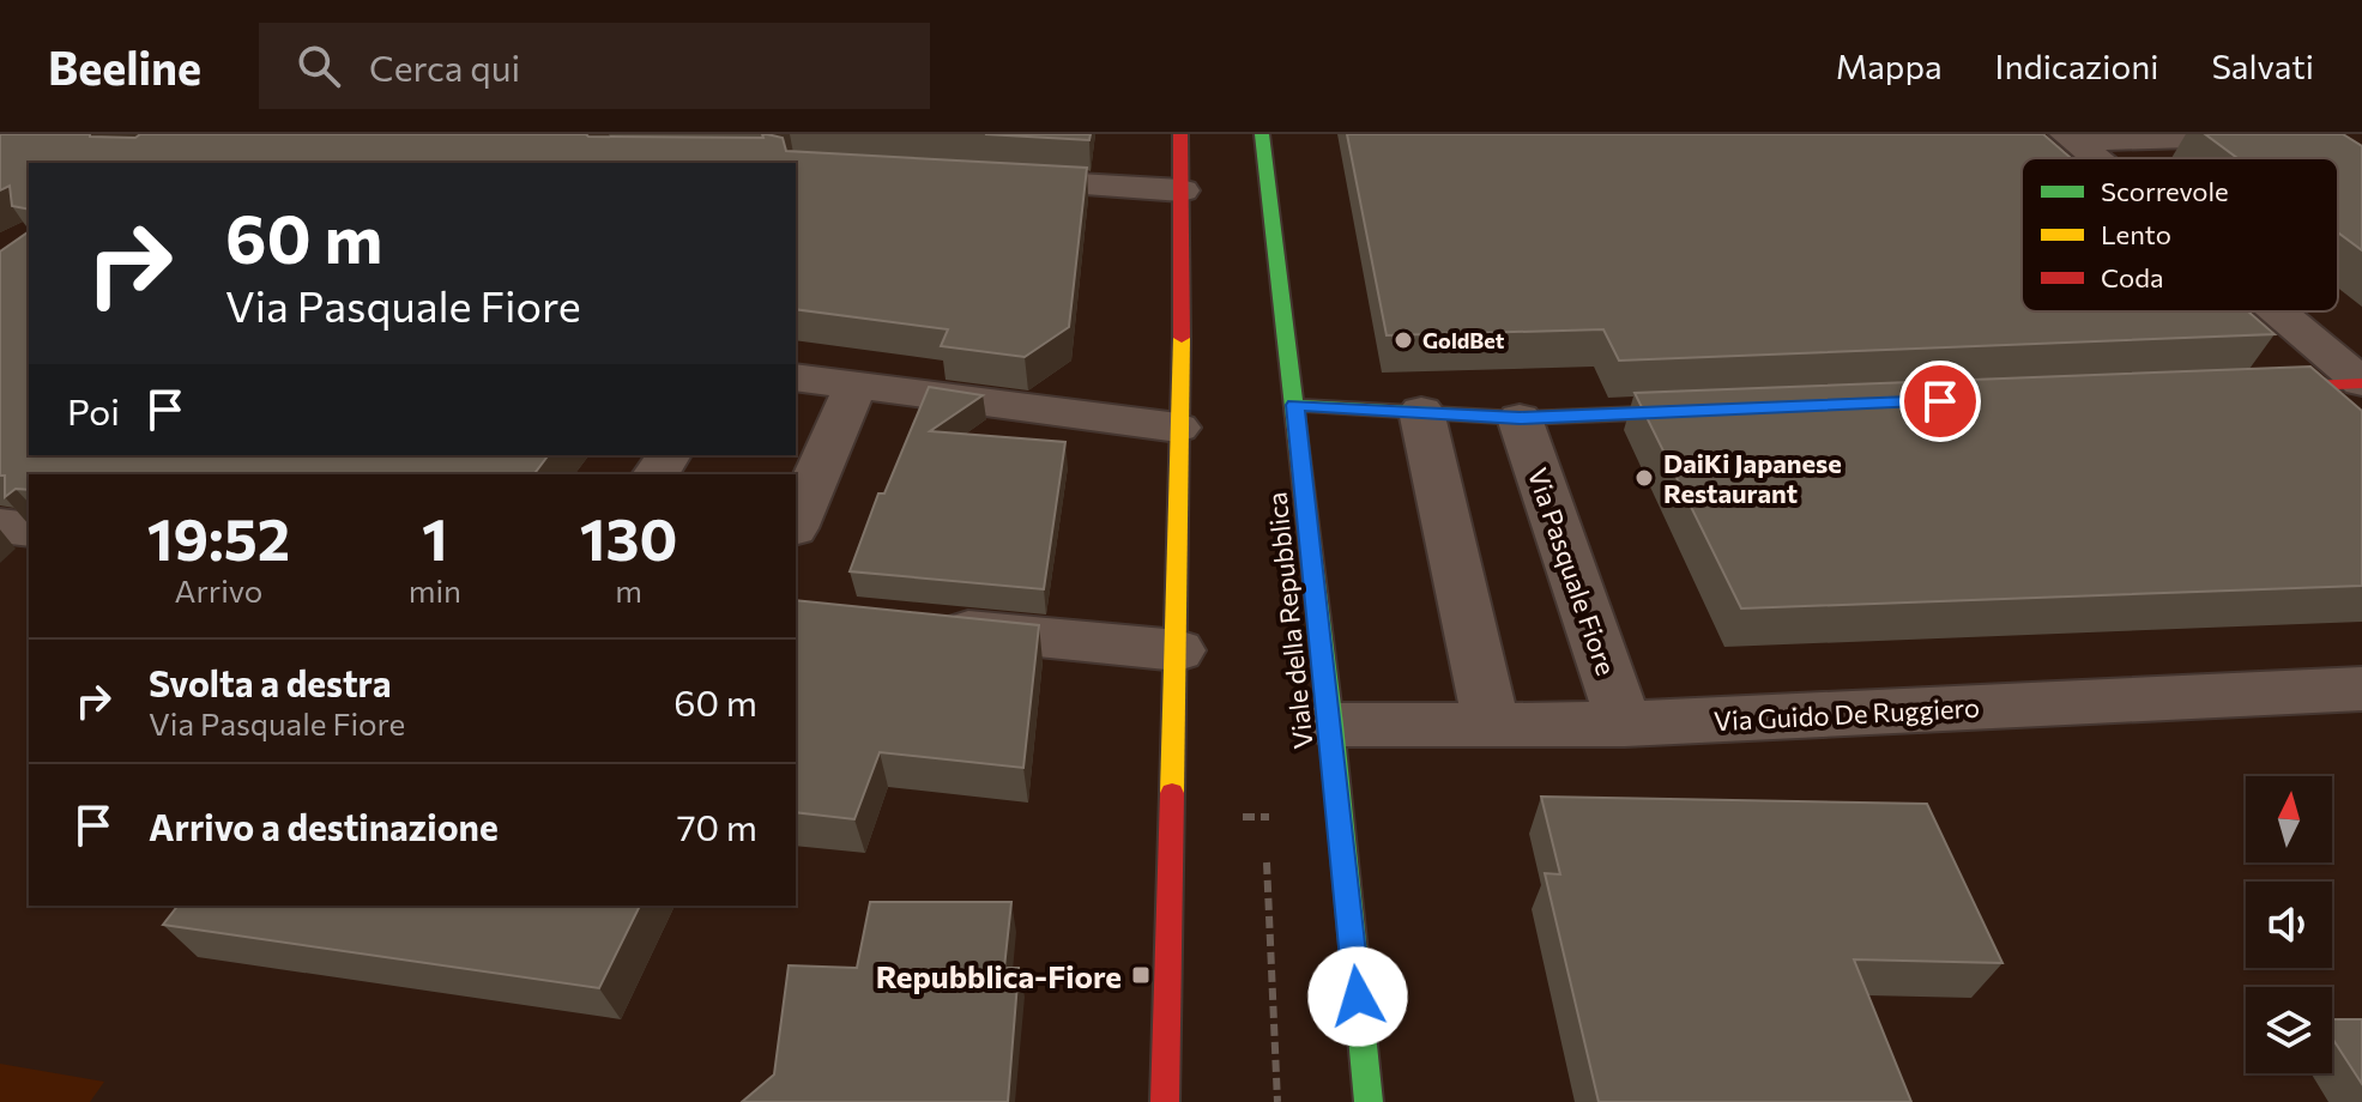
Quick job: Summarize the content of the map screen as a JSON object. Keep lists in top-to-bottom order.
{
  "streets": {
    "main road": ["Viale della Repubblica"],
    "street": ["Via Pasquale Fiore", "Via Guido De Ruggiero"]
  },
  "crossings": [
    ["Via Pasquale Fiore", "Via Guido De Ruggiero"],
    ["Viale della Repubblica", "Via Guido De Ruggiero"]
  ],
  "places": {
    "other": ["GoldBet", "DaiKi Japanese Restaurant"],
    "transit": ["Repubblica-Fiore"]
  },
  "legend": ["Scorrevole", "Lento", "Coda"],
  "north": "top",
  "page": {
    "header": "Beeline",
    "search": "Cerca qui",
    "nav": ["Mappa", "Indicazioni", "Salvati"],
    "turn": ["60 m", "Via Pasquale Fiore"],
    "then": "Poi",
    "eta": [
      "19:52",
      "Arrivo",
      "1",
      "min",
      "130",
      "m"
    ],
    "list": [
      {
        "name": "Svolta a destra",
        "note": "Via Pasquale Fiore",
        "value": "60 m"
      },
      {
        "name": "Arrivo a destinazione",
        "value": "70 m"
      }
    ]
  }
}
